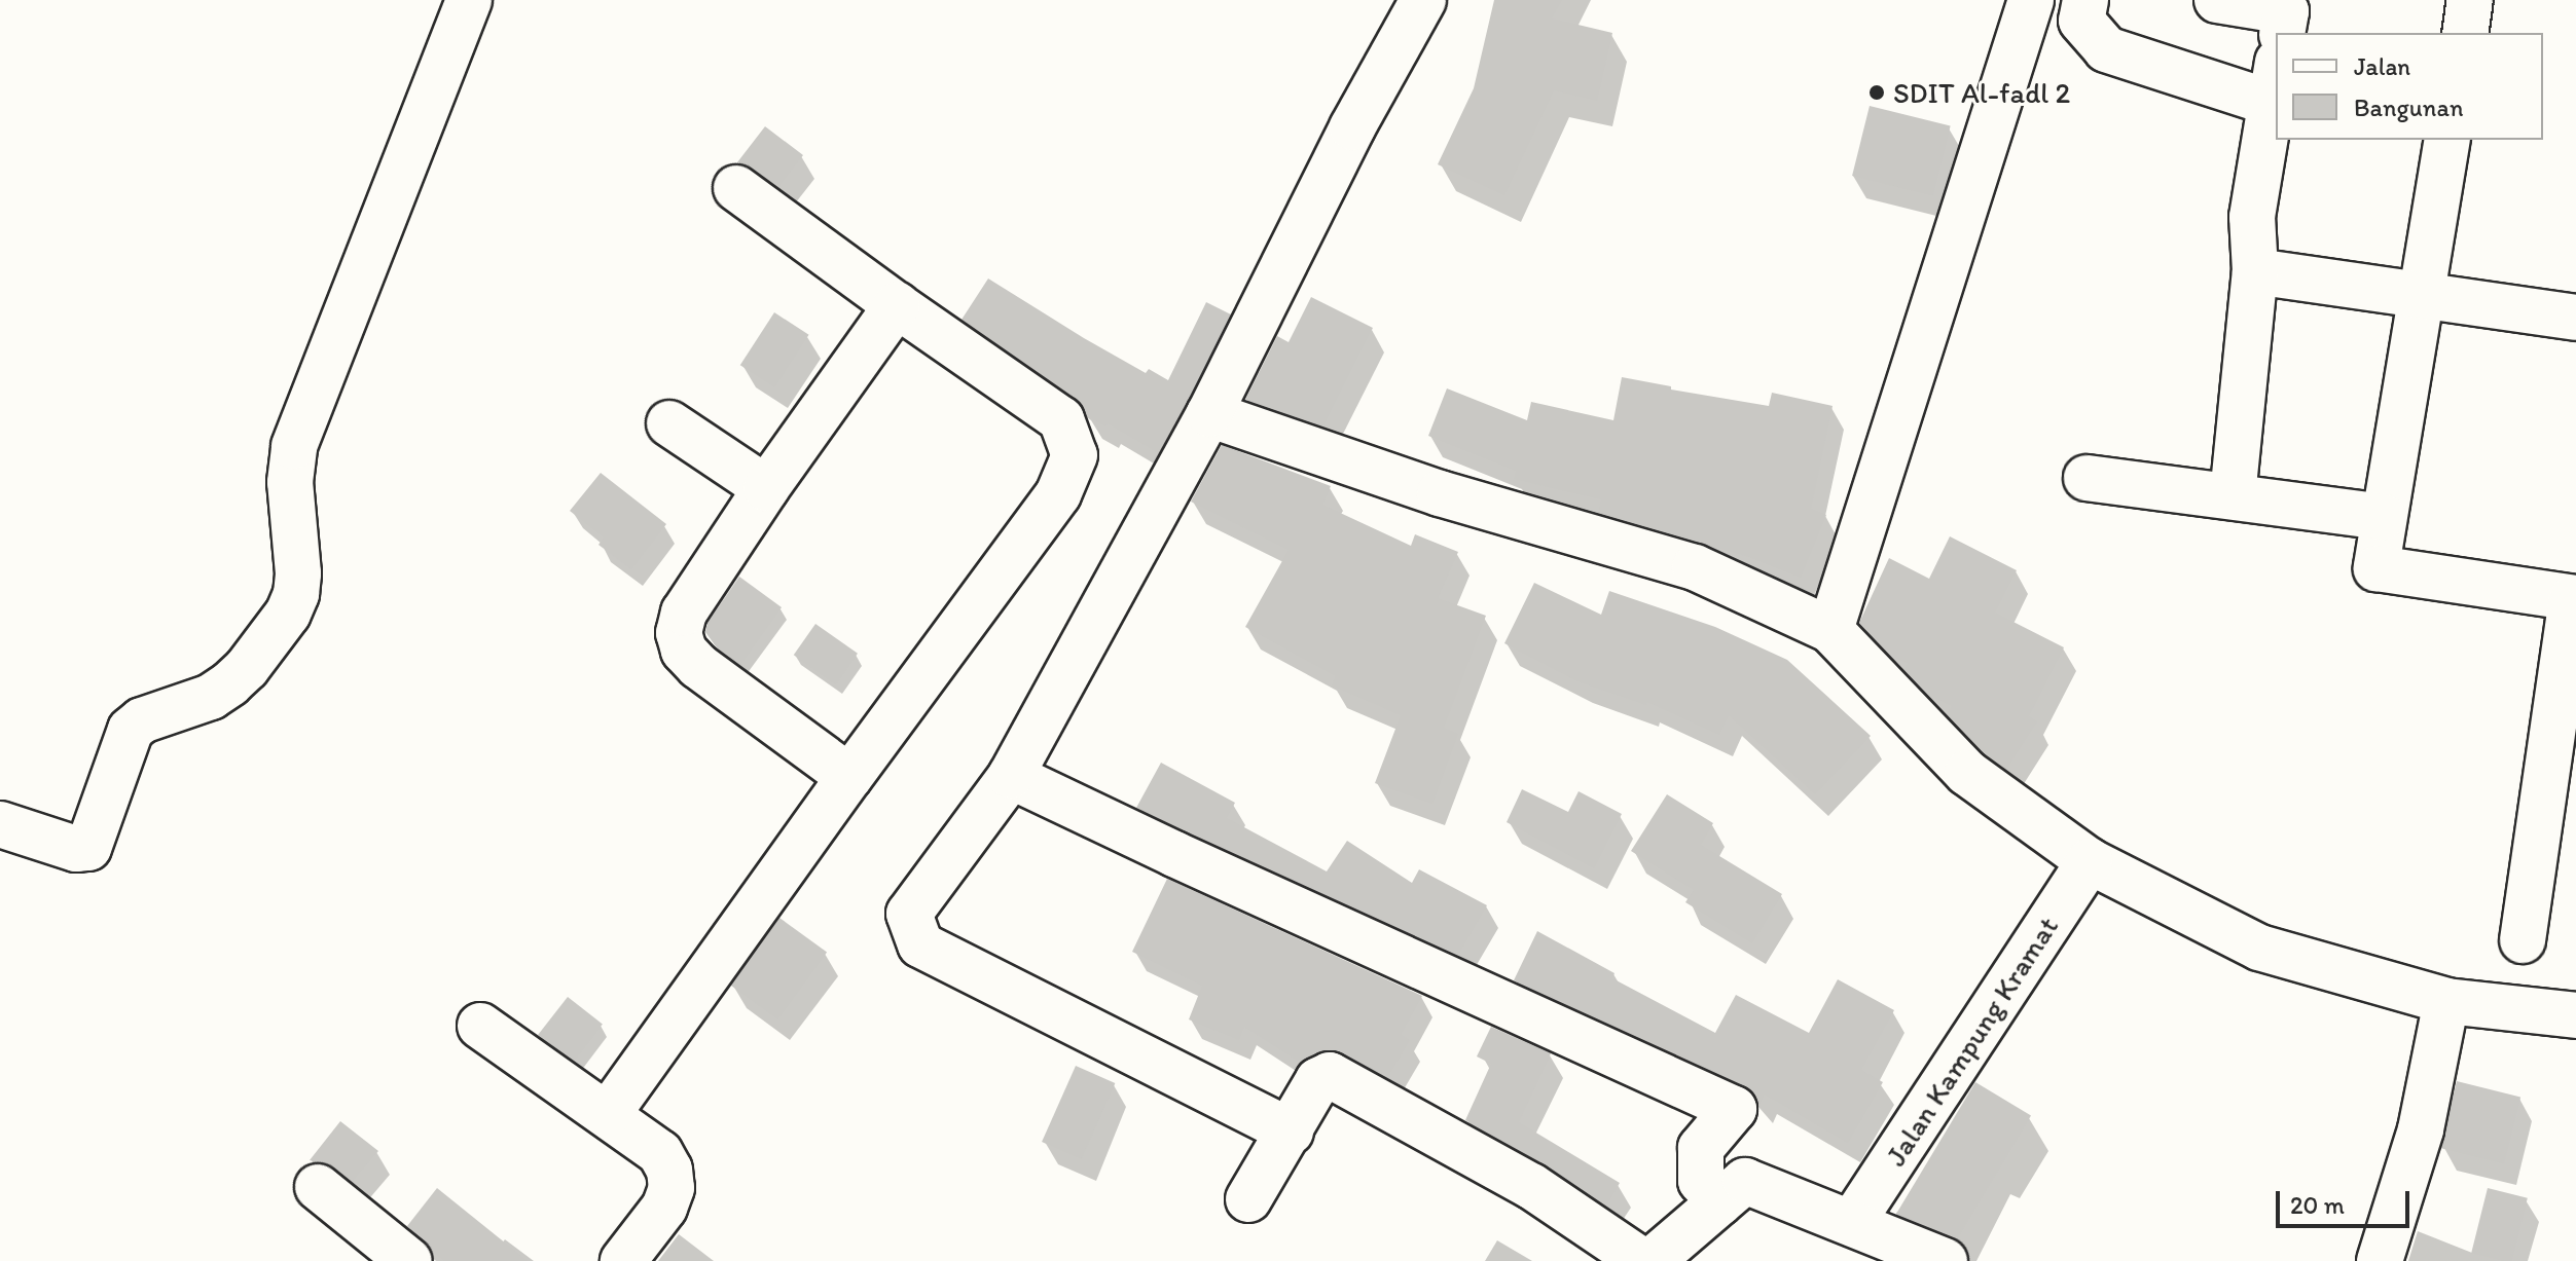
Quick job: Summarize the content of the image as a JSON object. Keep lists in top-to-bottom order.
{
  "streets": {
    "street": ["Jalan Kampung Kramat"]
  },
  "places": ["SDIT Al-fadl 2"],
  "legend": ["Jalan", "Bangunan"],
  "scale_bar": "20 m"
}
